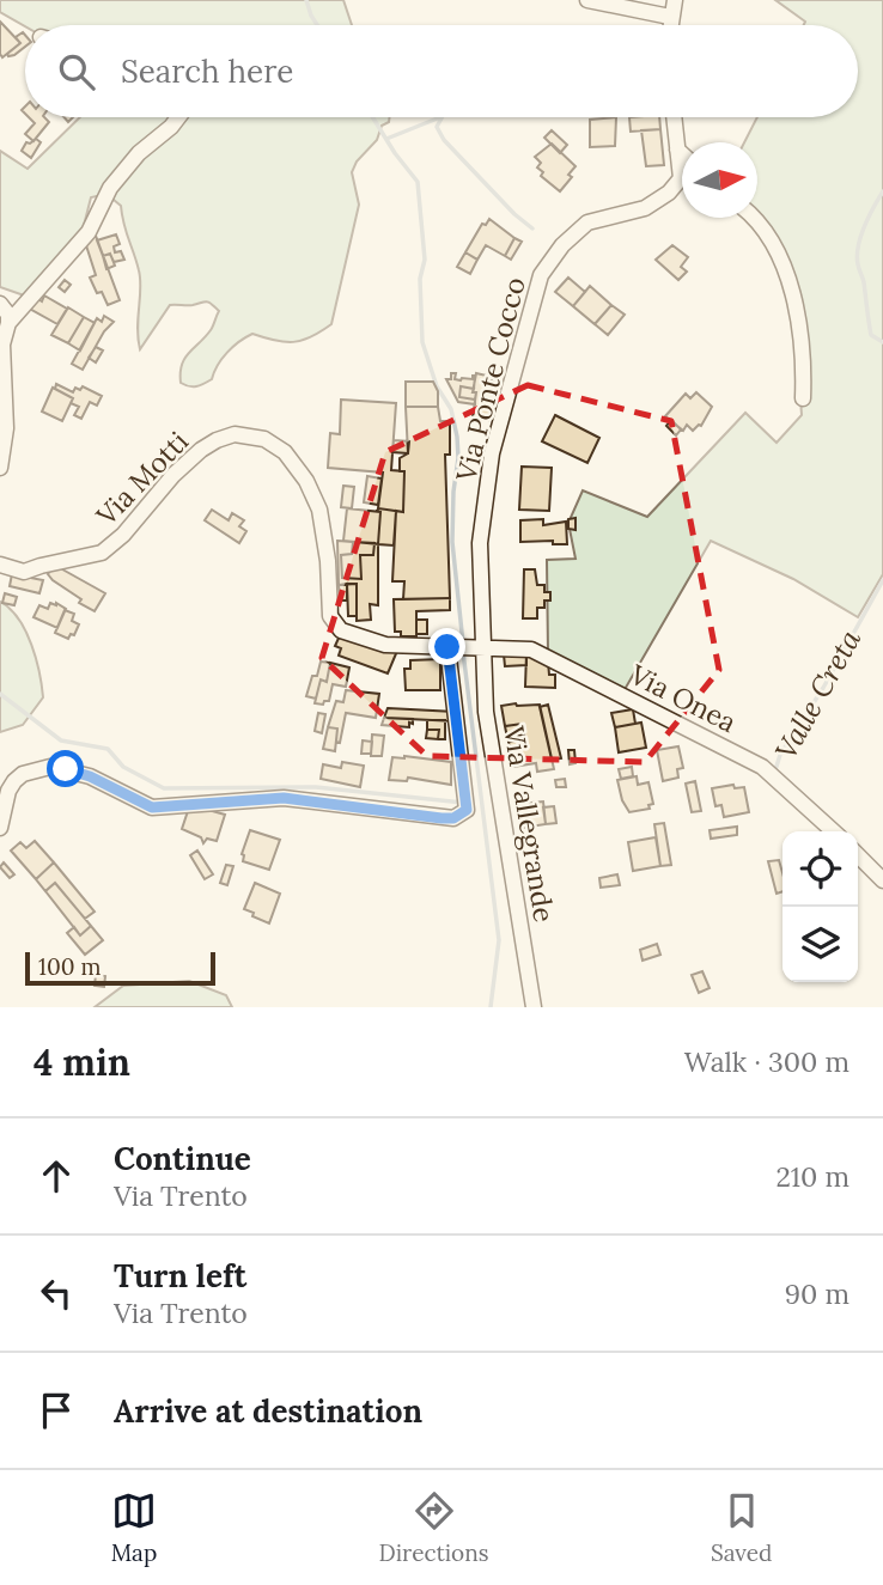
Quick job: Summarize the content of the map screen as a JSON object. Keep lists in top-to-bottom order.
{
  "streets": {
    "street": [
      "Via Ponte Cocco",
      "Via Motti",
      "Via Onea",
      "Via Vallegrande"
    ]
  },
  "crossings": [
    ["Via Ponte Cocco", "Via Motti"],
    ["Via Ponte Cocco", "Via Onea"],
    ["Via Ponte Cocco", "Via Vallegrande"],
    ["Via Motti", "Via Onea"],
    ["Via Motti", "Via Vallegrande"],
    ["Via Onea", "Via Vallegrande"]
  ],
  "water": ["Valle Creta"],
  "scale_bar": "100 m",
  "north": "right",
  "page": {
    "search": "Search here",
    "scale": "100 m",
    "heading": ["4 min", "Walk · 300 m"],
    "list": [
      ["Continue", "Via Trento", "210 m"],
      ["Turn left", "Via Trento", "90 m"],
      "Arrive at destination"
    ],
    "nav": ["Map", "Directions", "Saved"]
  }
}
